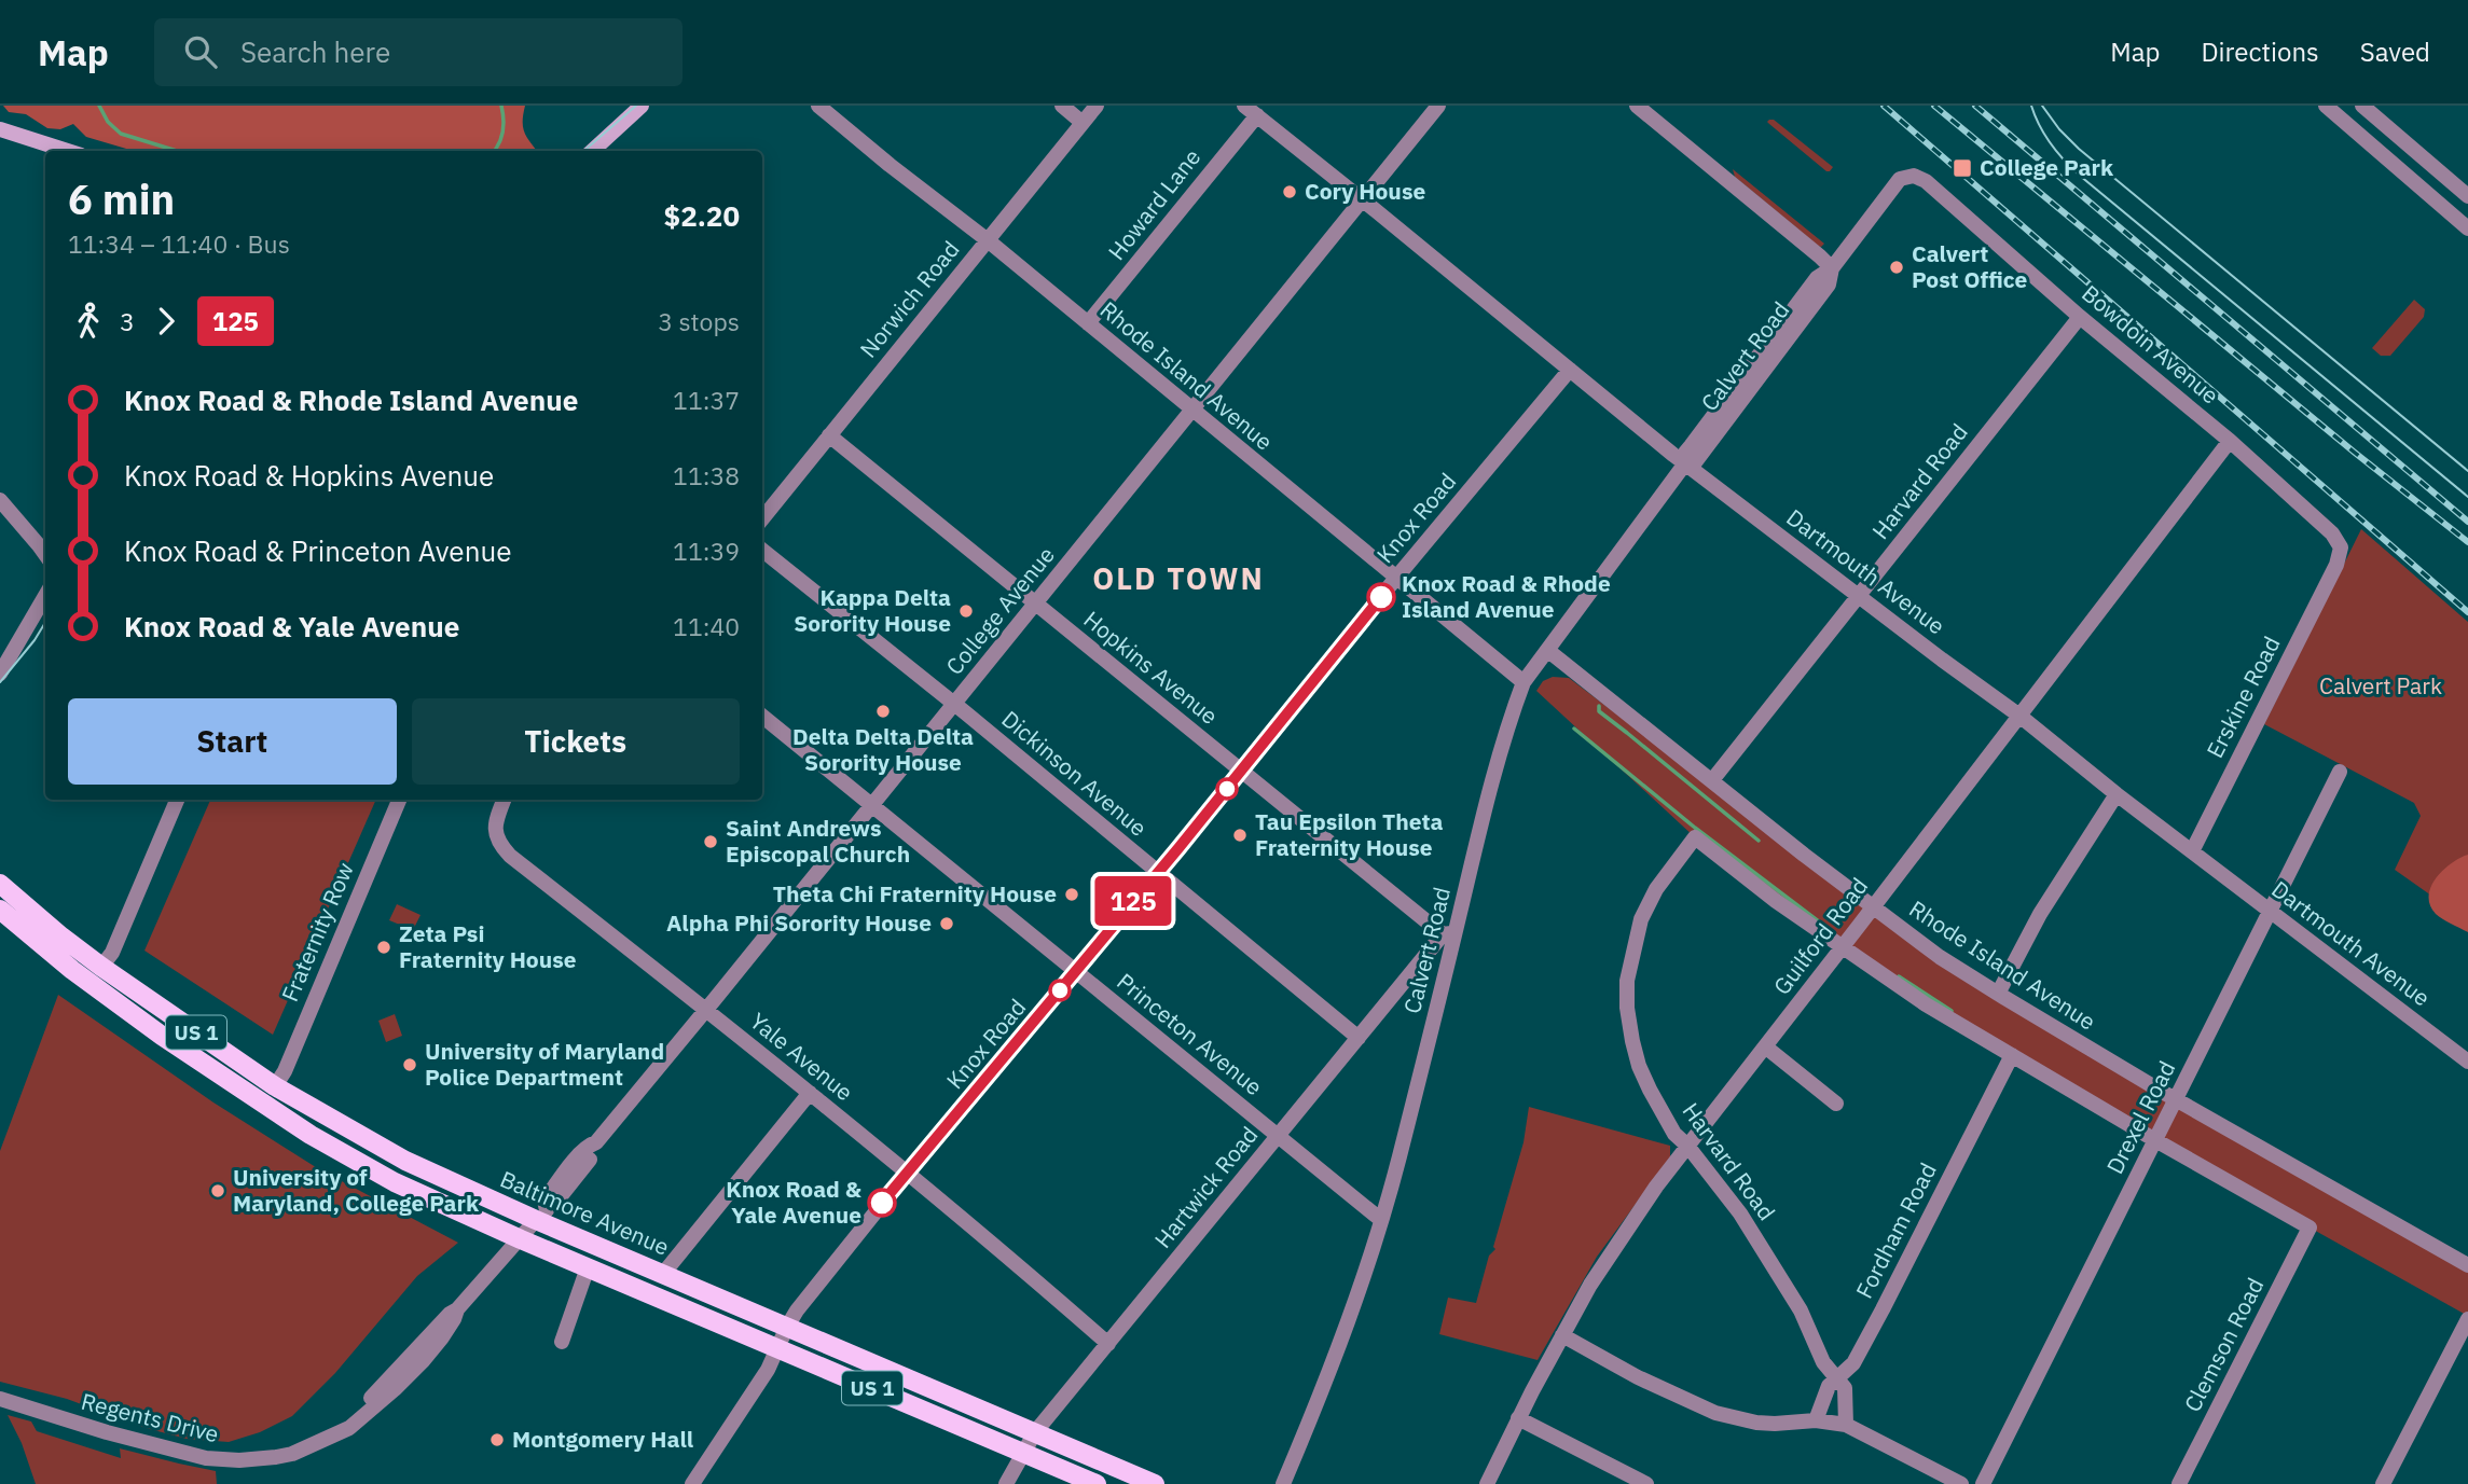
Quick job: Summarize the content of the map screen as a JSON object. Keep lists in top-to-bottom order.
{
  "streets": {
    "main road": ["US 1", "Baltimore Avenue"],
    "street": [
      "Howard Lane",
      "Norwich Road",
      "Bowdoin Avenue",
      "Calvert Road",
      "Rhode Island Avenue",
      "Harvard Road",
      "Knox Road",
      "Dartmouth Avenue",
      "College Avenue",
      "Hopkins Avenue",
      "Erskine Road",
      "Dickinson Avenue",
      "Fraternity Row",
      "Guilford Road",
      "Princeton Avenue",
      "Yale Avenue",
      "Drexel Road",
      "Hartwick Road",
      "Fordham Road",
      "Clemson Road",
      "Regents Drive"
    ]
  },
  "crossings": [
    ["Howard Lane", "Rhode Island Avenue"],
    ["Howard Lane", "Dartmouth Avenue"],
    ["Norwich Road", "Rhode Island Avenue"],
    ["Norwich Road", "Hopkins Avenue"],
    ["Bowdoin Avenue", "Calvert Road"],
    ["Bowdoin Avenue", "Harvard Road"],
    ["Bowdoin Avenue", "Erskine Road"],
    ["Bowdoin Avenue", "Guilford Road"],
    ["Calvert Road", "Rhode Island Avenue"],
    ["Calvert Road", "Dartmouth Avenue"],
    ["Calvert Road", "Hopkins Avenue"],
    ["Calvert Road", "Princeton Avenue"],
    ["Calvert Road", "Hartwick Road"],
    ["Rhode Island Avenue", "Harvard Road"],
    ["Rhode Island Avenue", "Knox Road"],
    ["Rhode Island Avenue", "College Avenue"],
    ["Rhode Island Avenue", "Guilford Road"],
    ["Rhode Island Avenue", "Drexel Road"],
    ["Harvard Road", "Dartmouth Avenue"],
    ["Harvard Road", "Guilford Road"],
    ["Harvard Road", "Fordham Road"],
    ["Knox Road", "Dartmouth Avenue"],
    ["Knox Road", "Hopkins Avenue"],
    ["Knox Road", "Dickinson Avenue"],
    ["Knox Road", "US 1"],
    ["Knox Road", "Princeton Avenue"],
    ["Knox Road", "Yale Avenue"],
    ["Knox Road", "Baltimore Avenue"],
    ["Dartmouth Avenue", "College Avenue"],
    ["Dartmouth Avenue", "Erskine Road"],
    ["Dartmouth Avenue", "Guilford Road"],
    ["Dartmouth Avenue", "Drexel Road"],
    ["College Avenue", "Hopkins Avenue"],
    ["College Avenue", "Dickinson Avenue"],
    ["College Avenue", "Princeton Avenue"],
    ["College Avenue", "Yale Avenue"],
    ["College Avenue", "Baltimore Avenue"],
    ["College Avenue", "Regents Drive"],
    ["Hopkins Avenue", "Hartwick Road"],
    ["Dickinson Avenue", "Hartwick Road"],
    ["Fraternity Row", "Baltimore Avenue"],
    ["US 1", "Hartwick Road"],
    ["US 1", "Regents Drive"],
    ["Princeton Avenue", "Hartwick Road"],
    ["Yale Avenue", "Hartwick Road"],
    ["Drexel Road", "Clemson Road"],
    ["Hartwick Road", "Baltimore Avenue"],
    ["Baltimore Avenue", "Regents Drive"]
  ],
  "districts": ["OLD TOWN"],
  "parks": ["Calvert Park"],
  "places": {
    "transit": ["College Park"],
    "other": [
      "Cory House",
      "Calvert Post Office",
      "Knox Road & Rhode Island Avenue",
      "Kappa Delta Sorority House",
      "Delta Delta Delta Sorority House",
      "Tau Epsilon Theta Fraternity House",
      "Saint Andrews Episcopal Church",
      "Theta Chi Fraternity House",
      "Alpha Phi Sorority House",
      "Zeta Psi Fraternity House",
      "University of Maryland Police Department",
      "University of Maryland, College Park",
      "Knox Road & Yale Avenue",
      "Montgomery Hall"
    ]
  },
  "lines": ["bus line 125"],
  "page": {
    "header": "Map",
    "search": "Search here",
    "nav": ["Map", "Directions", "Saved"],
    "on_map": "125",
    "heading": ["6 min", "11:34 – 11:40 · Bus", "$2.20"],
    "legs": ["3", "125", "3 stops"],
    "list": [
      {
        "name": "Knox Road & Rhode Island Avenue",
        "value": "11:37"
      },
      {
        "name": "Knox Road & Hopkins Avenue",
        "value": "11:38"
      },
      {
        "name": "Knox Road & Princeton Avenue",
        "value": "11:39"
      },
      {
        "name": "Knox Road & Yale Avenue",
        "value": "11:40"
      }
    ],
    "buttons": ["Start", "Tickets"]
  }
}
